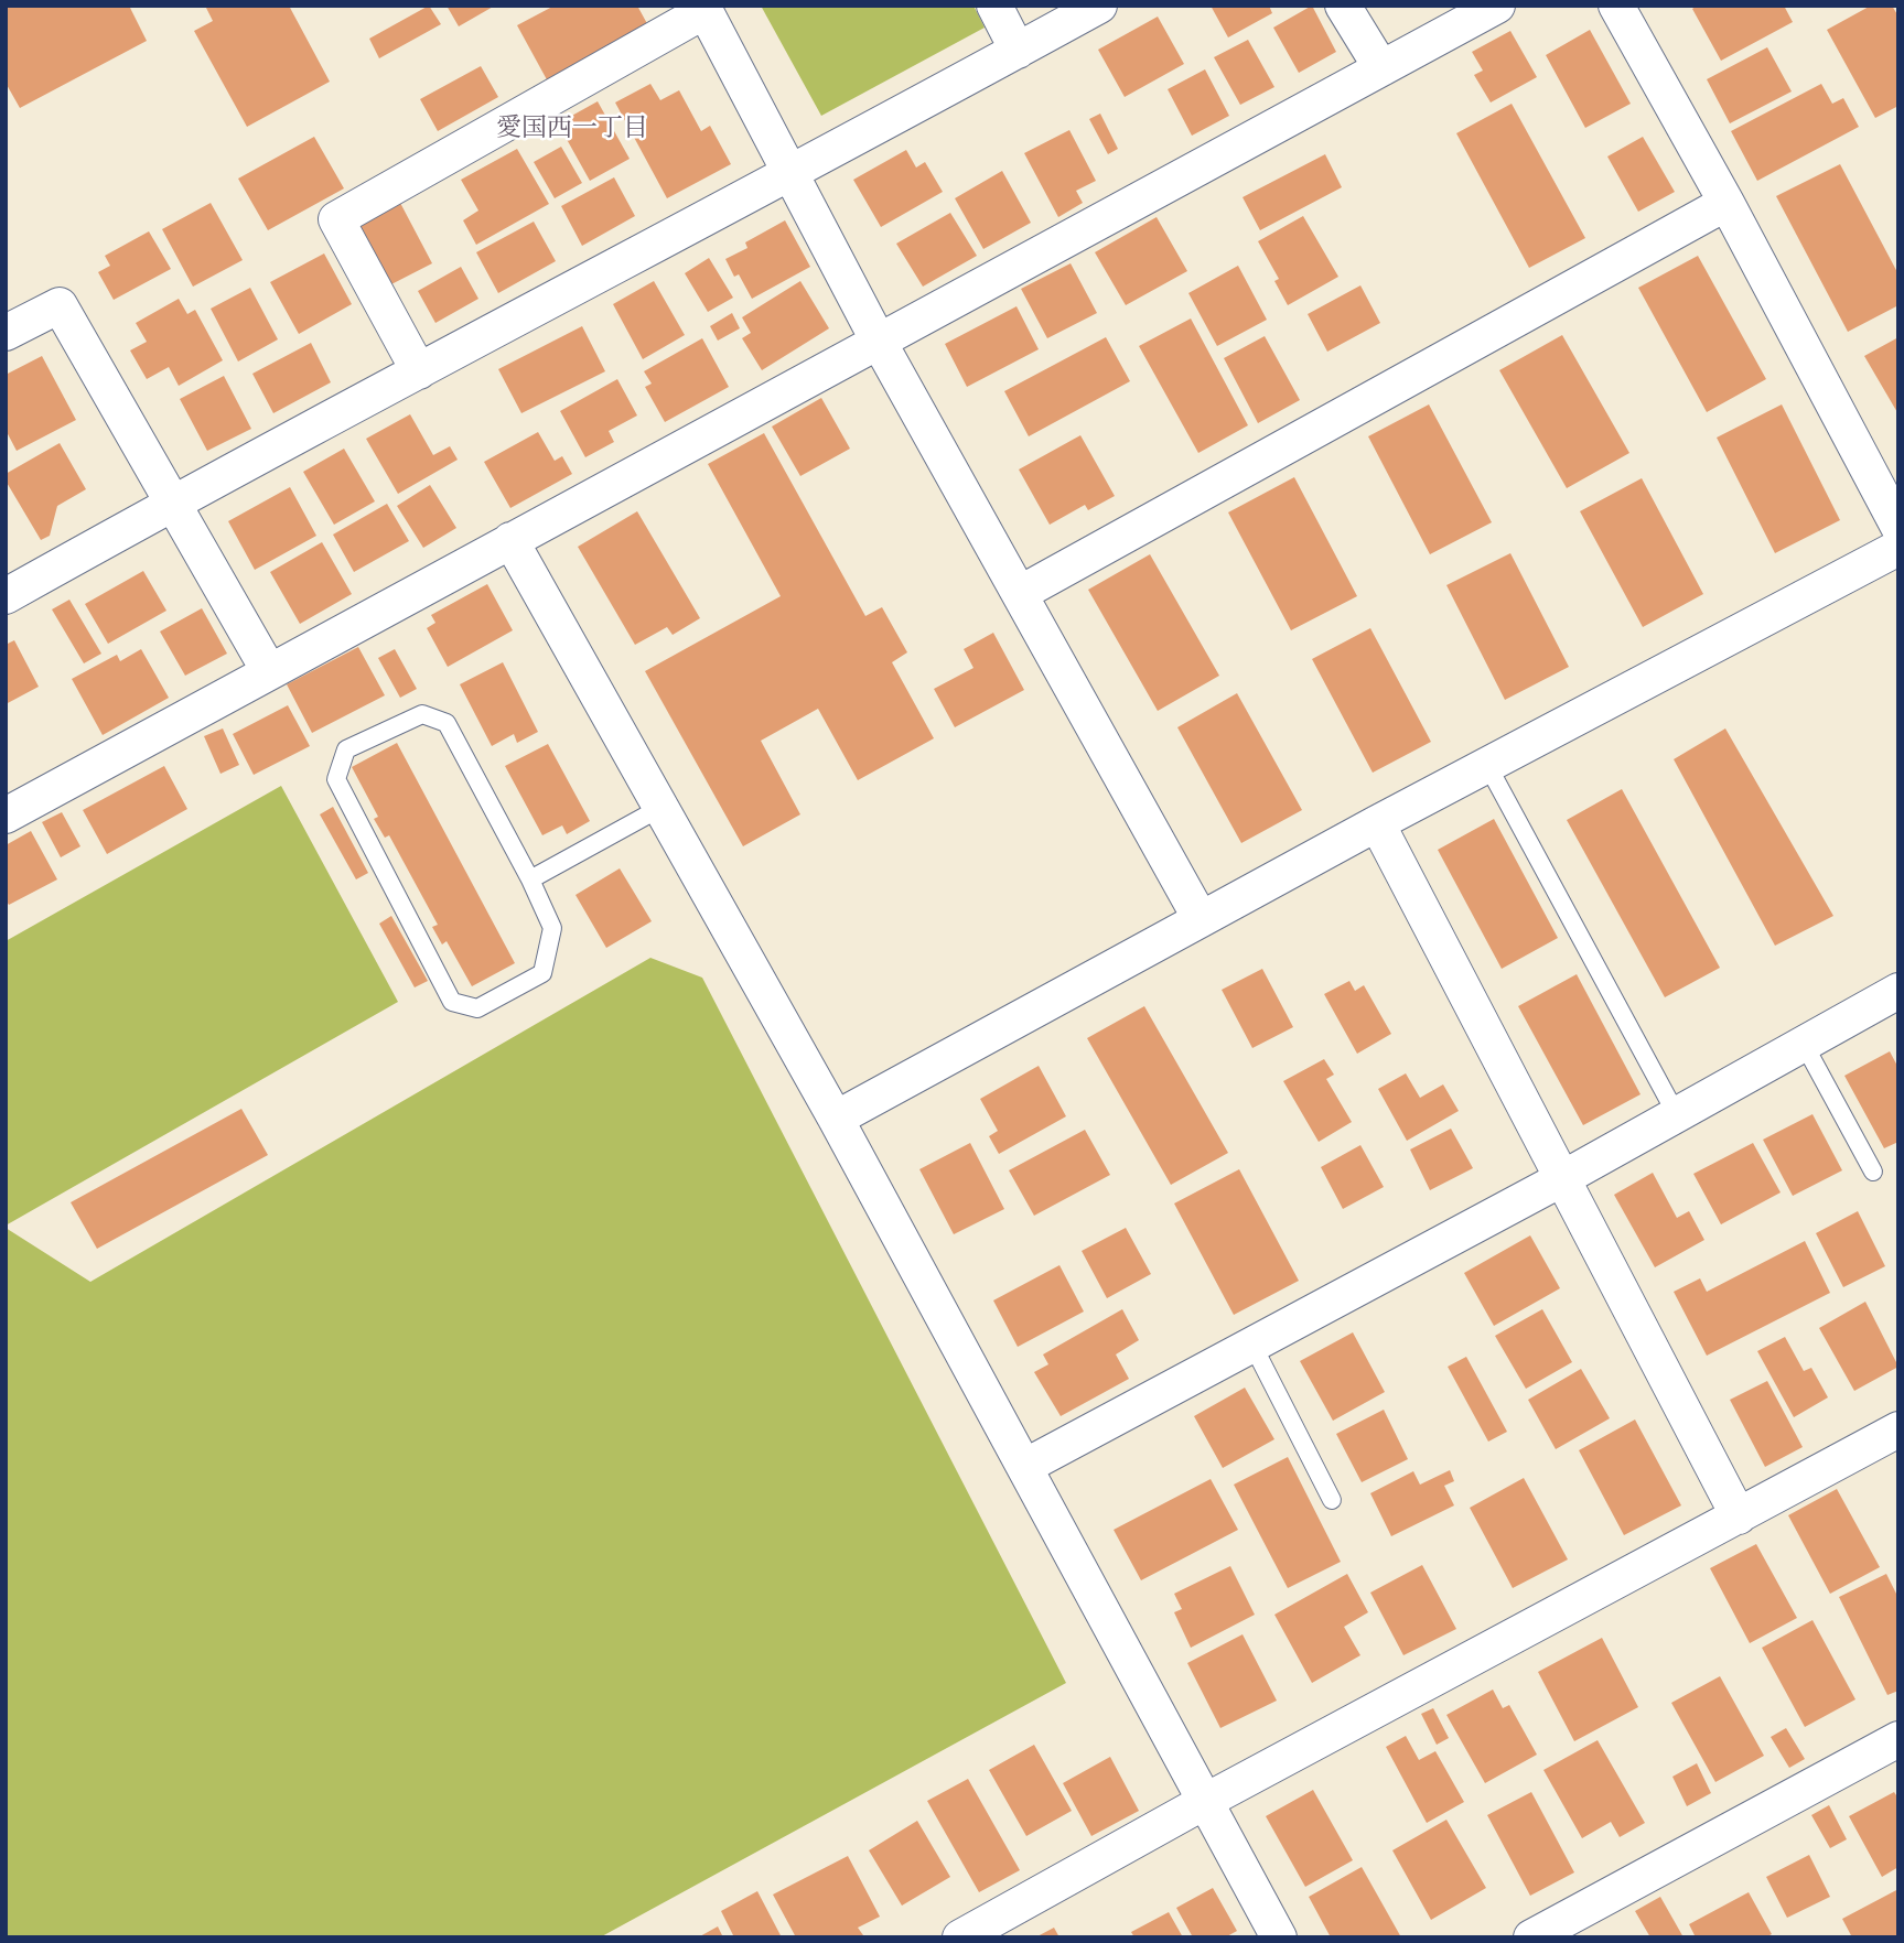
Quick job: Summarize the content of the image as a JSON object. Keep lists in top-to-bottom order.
{
  "districts": ["愛国西一丁目"]
}
